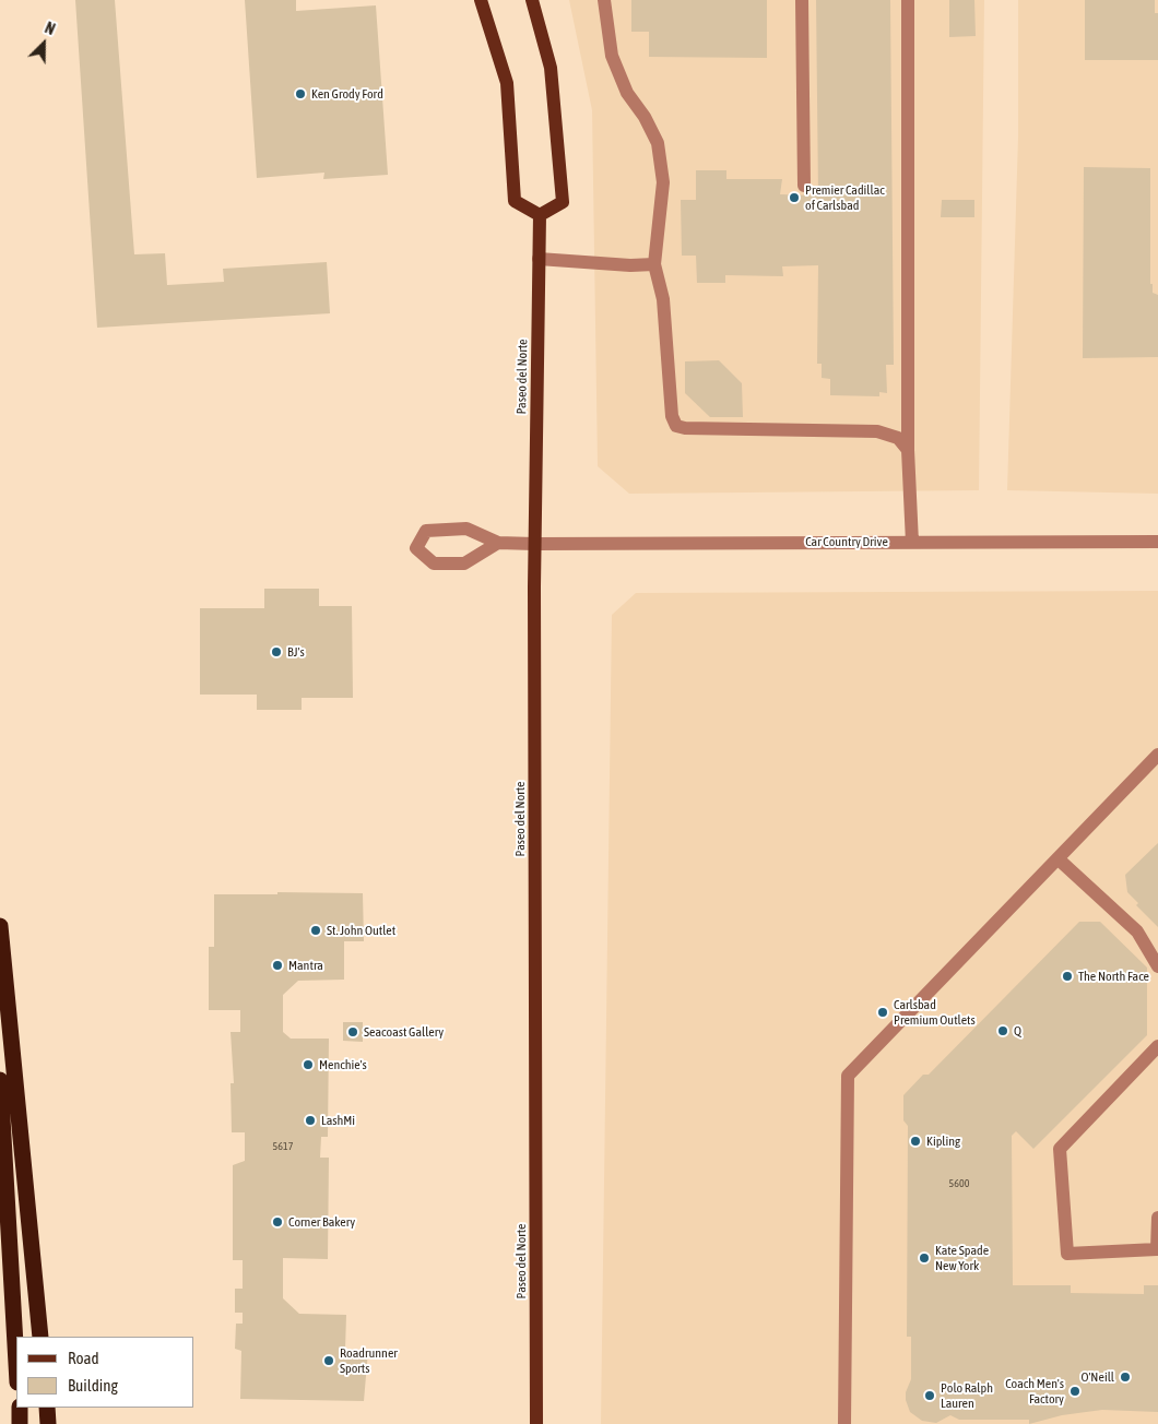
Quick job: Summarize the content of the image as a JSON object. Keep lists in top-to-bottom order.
{
  "streets": {
    "main road": ["Paseo del Norte"],
    "street": ["Car Country Drive"]
  },
  "crossings": [
    ["Paseo del Norte", "Car Country Drive"]
  ],
  "places": [
    "Ken Grody Ford",
    "Premier Cadillac of Carlsbad",
    "BJ's",
    "St. John Outlet",
    "Mantra",
    "The North Face",
    "Carlsbad Premium Outlets",
    "Q",
    "Seacoast Gallery",
    "Menchie's",
    "LashMi",
    "Kipling",
    "Corner Bakery",
    "Kate Spade New York",
    "Roadrunner Sports",
    "O'Neill",
    "Coach Men's Factory",
    "Polo Ralph Lauren"
  ],
  "house_numbers": ["5617", "5600"],
  "legend": ["Road", "Building"],
  "north": "top right"
}
